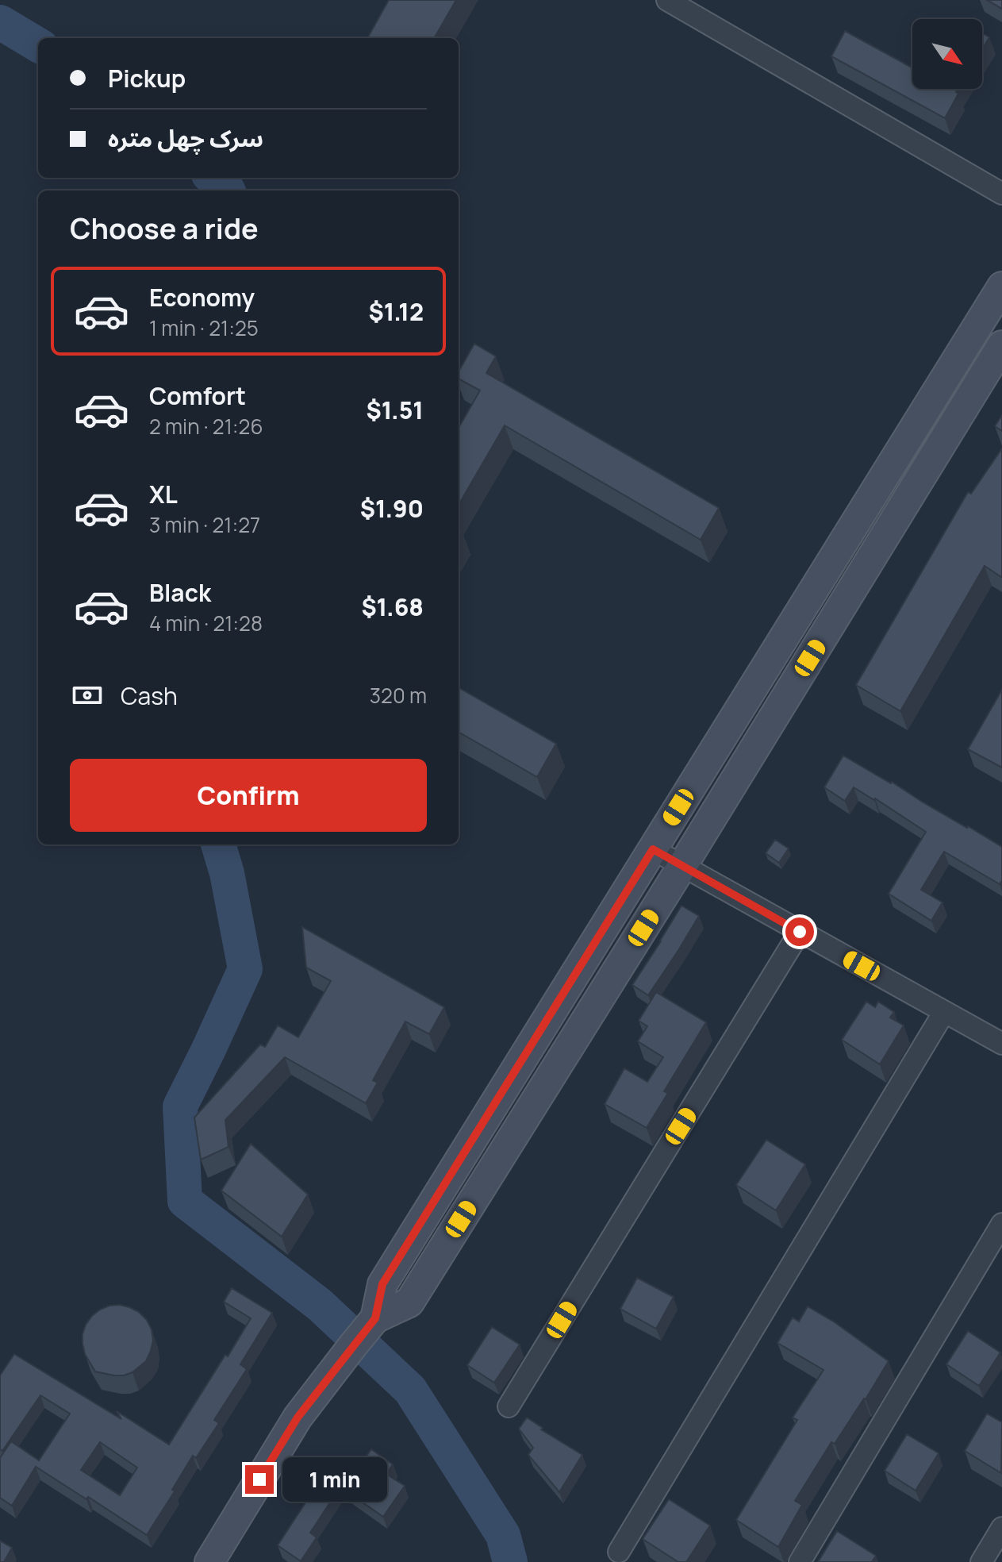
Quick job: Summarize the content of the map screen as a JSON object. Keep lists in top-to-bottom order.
{
  "north": "bottom right",
  "page": {
    "banner": ["Pickup", "سرک چهل متره"],
    "heading": "Choose a ride",
    "list": [
      {
        "name": "Economy",
        "note": "1 min · 21:25",
        "value": "$1.12"
      },
      {
        "name": "Comfort",
        "note": "2 min · 21:26",
        "value": "$1.51"
      },
      {
        "name": "XL",
        "note": "3 min · 21:27",
        "value": "$1.90"
      },
      {
        "name": "Black",
        "note": "4 min · 21:28",
        "value": "$1.68"
      }
    ],
    "pay": ["Cash", "320 m"],
    "buttons": "Confirm",
    "bubble": "1 min"
  }
}
